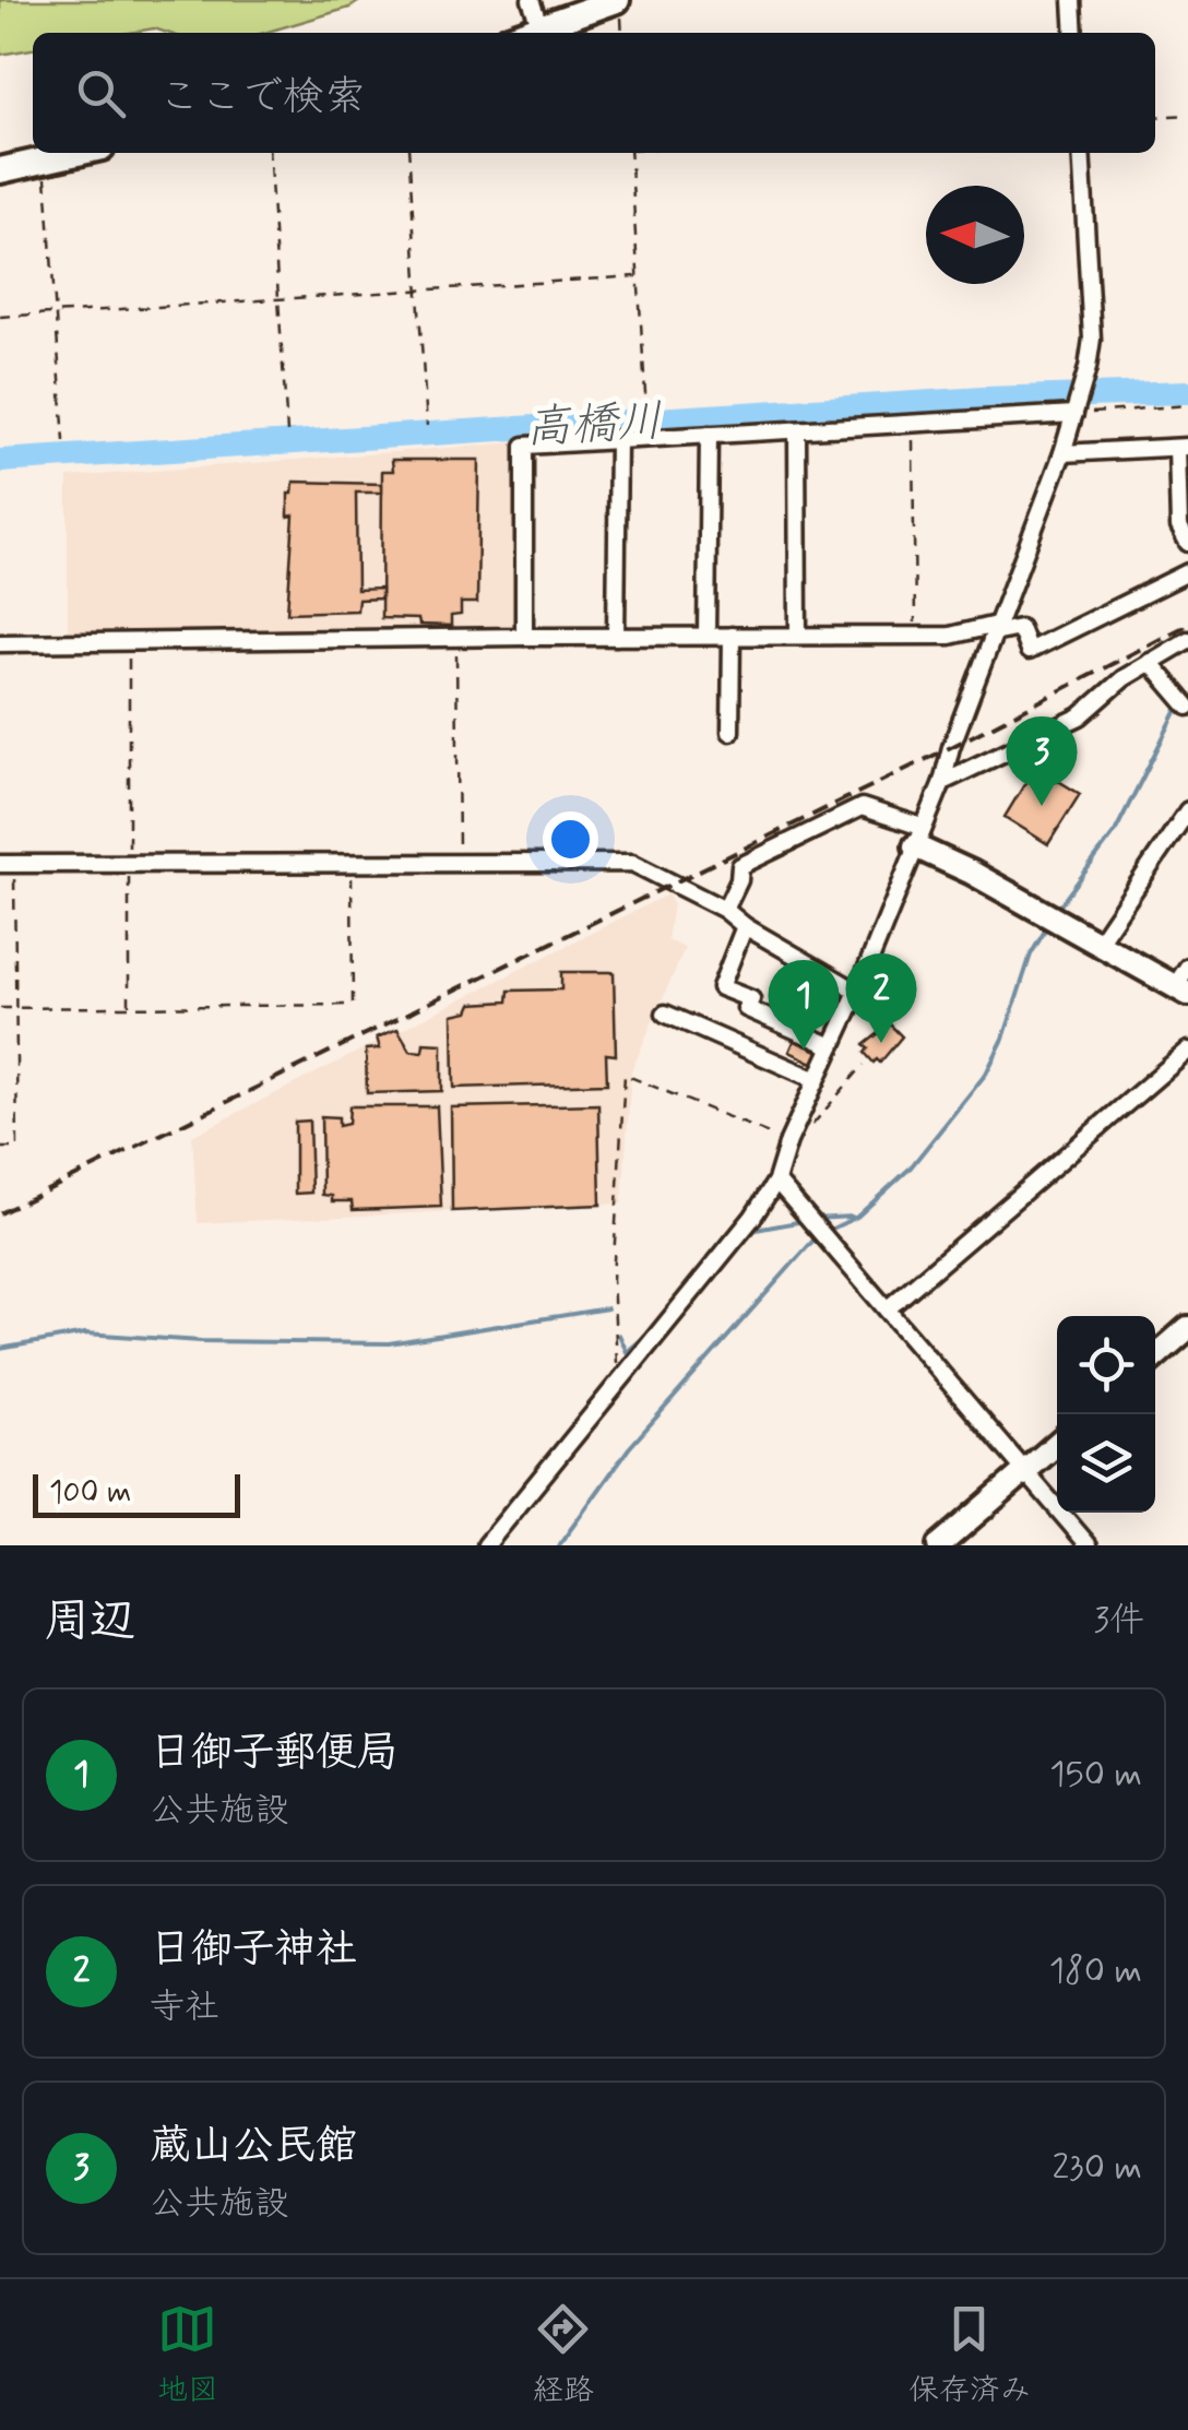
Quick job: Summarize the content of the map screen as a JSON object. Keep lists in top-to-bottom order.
{
  "water": ["高橋川"],
  "scale_bar": "100 m",
  "north": "left",
  "page": {
    "search": "ここで検索",
    "pins": ["3", "2", "1"],
    "scale": "100 m",
    "heading": ["周辺", "3件"],
    "list": [
      {
        "mark": "1",
        "name": "日御子郵便局",
        "note": "公共施設",
        "value": "150 m"
      },
      {
        "mark": "2",
        "name": "日御子神社",
        "note": "寺社",
        "value": "180 m"
      },
      {
        "mark": "3",
        "name": "蔵山公民館",
        "note": "公共施設",
        "value": "230 m"
      }
    ],
    "nav": ["地図", "経路", "保存済み"]
  }
}
